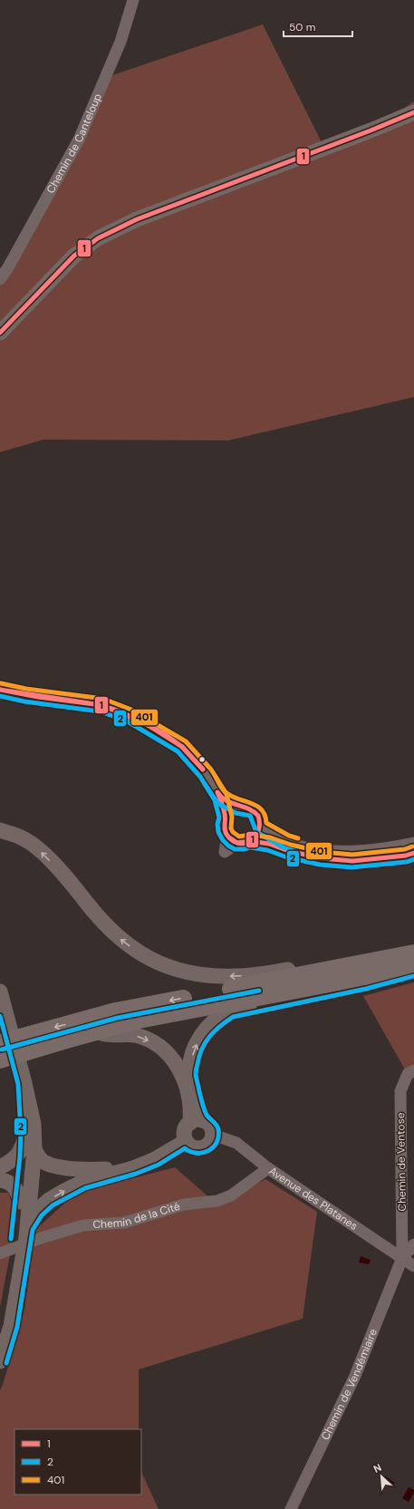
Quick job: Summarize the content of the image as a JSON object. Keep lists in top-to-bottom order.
{
  "streets": {
    "street": [
      "Chemin de Canteloup",
      "Chemin de Ventose",
      "Avenue des Platanes",
      "Chemin de la Cité",
      "Chemin de Vendémiaire"
    ]
  },
  "crossings": [
    ["Chemin de Ventose", "Avenue des Platanes"],
    ["Chemin de Ventose", "Chemin de Vendémiaire"],
    ["Avenue des Platanes", "Chemin de la Cité"],
    ["Avenue des Platanes", "Chemin de Vendémiaire"]
  ],
  "lines": ["transit line 1", "transit line 401", "transit line 2"],
  "legend": ["1", "2", "401"],
  "scale_bar": "50 m",
  "north": "top left"
}
